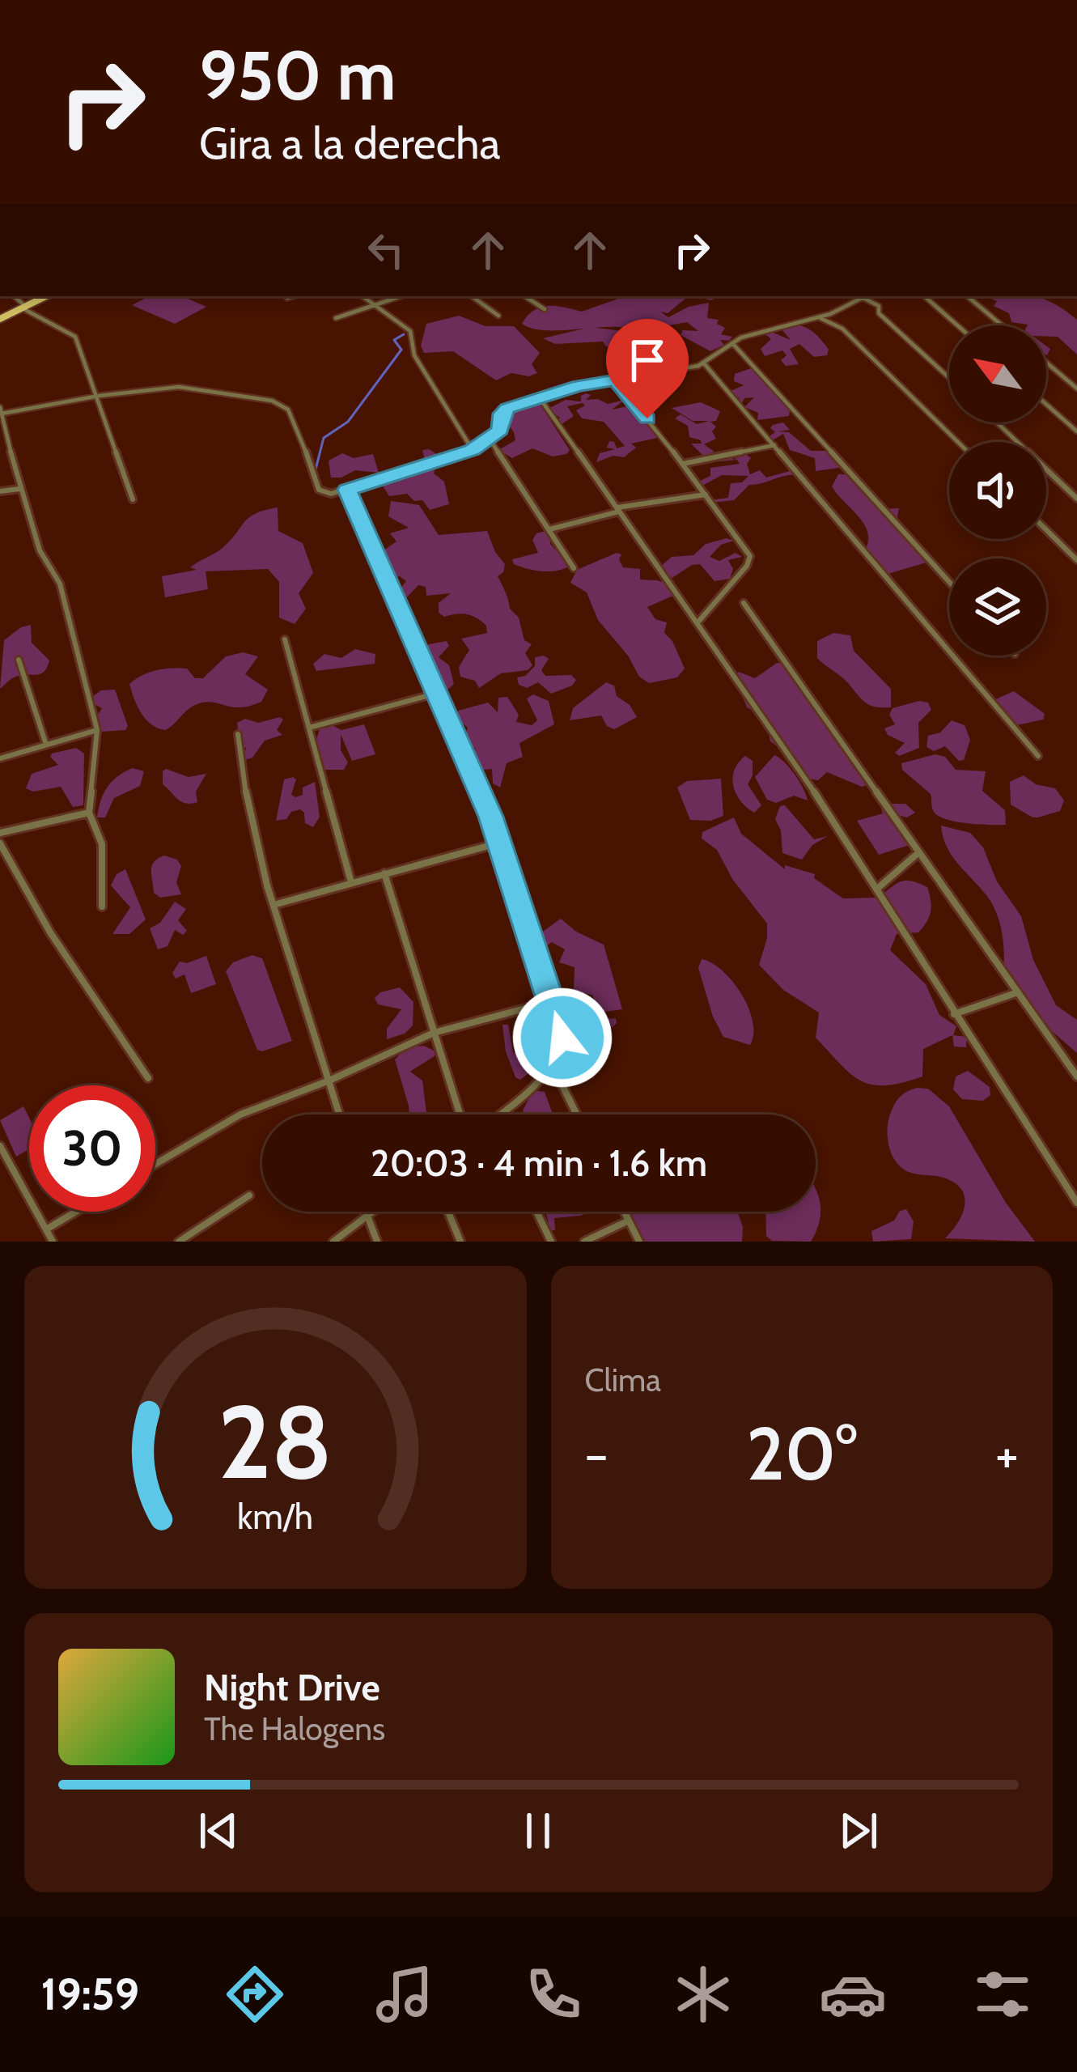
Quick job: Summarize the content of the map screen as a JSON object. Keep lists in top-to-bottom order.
{
  "north": "top left",
  "page": {
    "turn": ["950 m", "Gira a la derecha"],
    "limit": "30",
    "trip": "20:03 · 4 min · 1.6 km",
    "tile": "Clima",
    "heat": ["−", "20°", "+"],
    "song": ["Night Drive", "The Halogens"],
    "tabs": "19:59",
    "gauge": ["28", "km/h"]
  }
}
